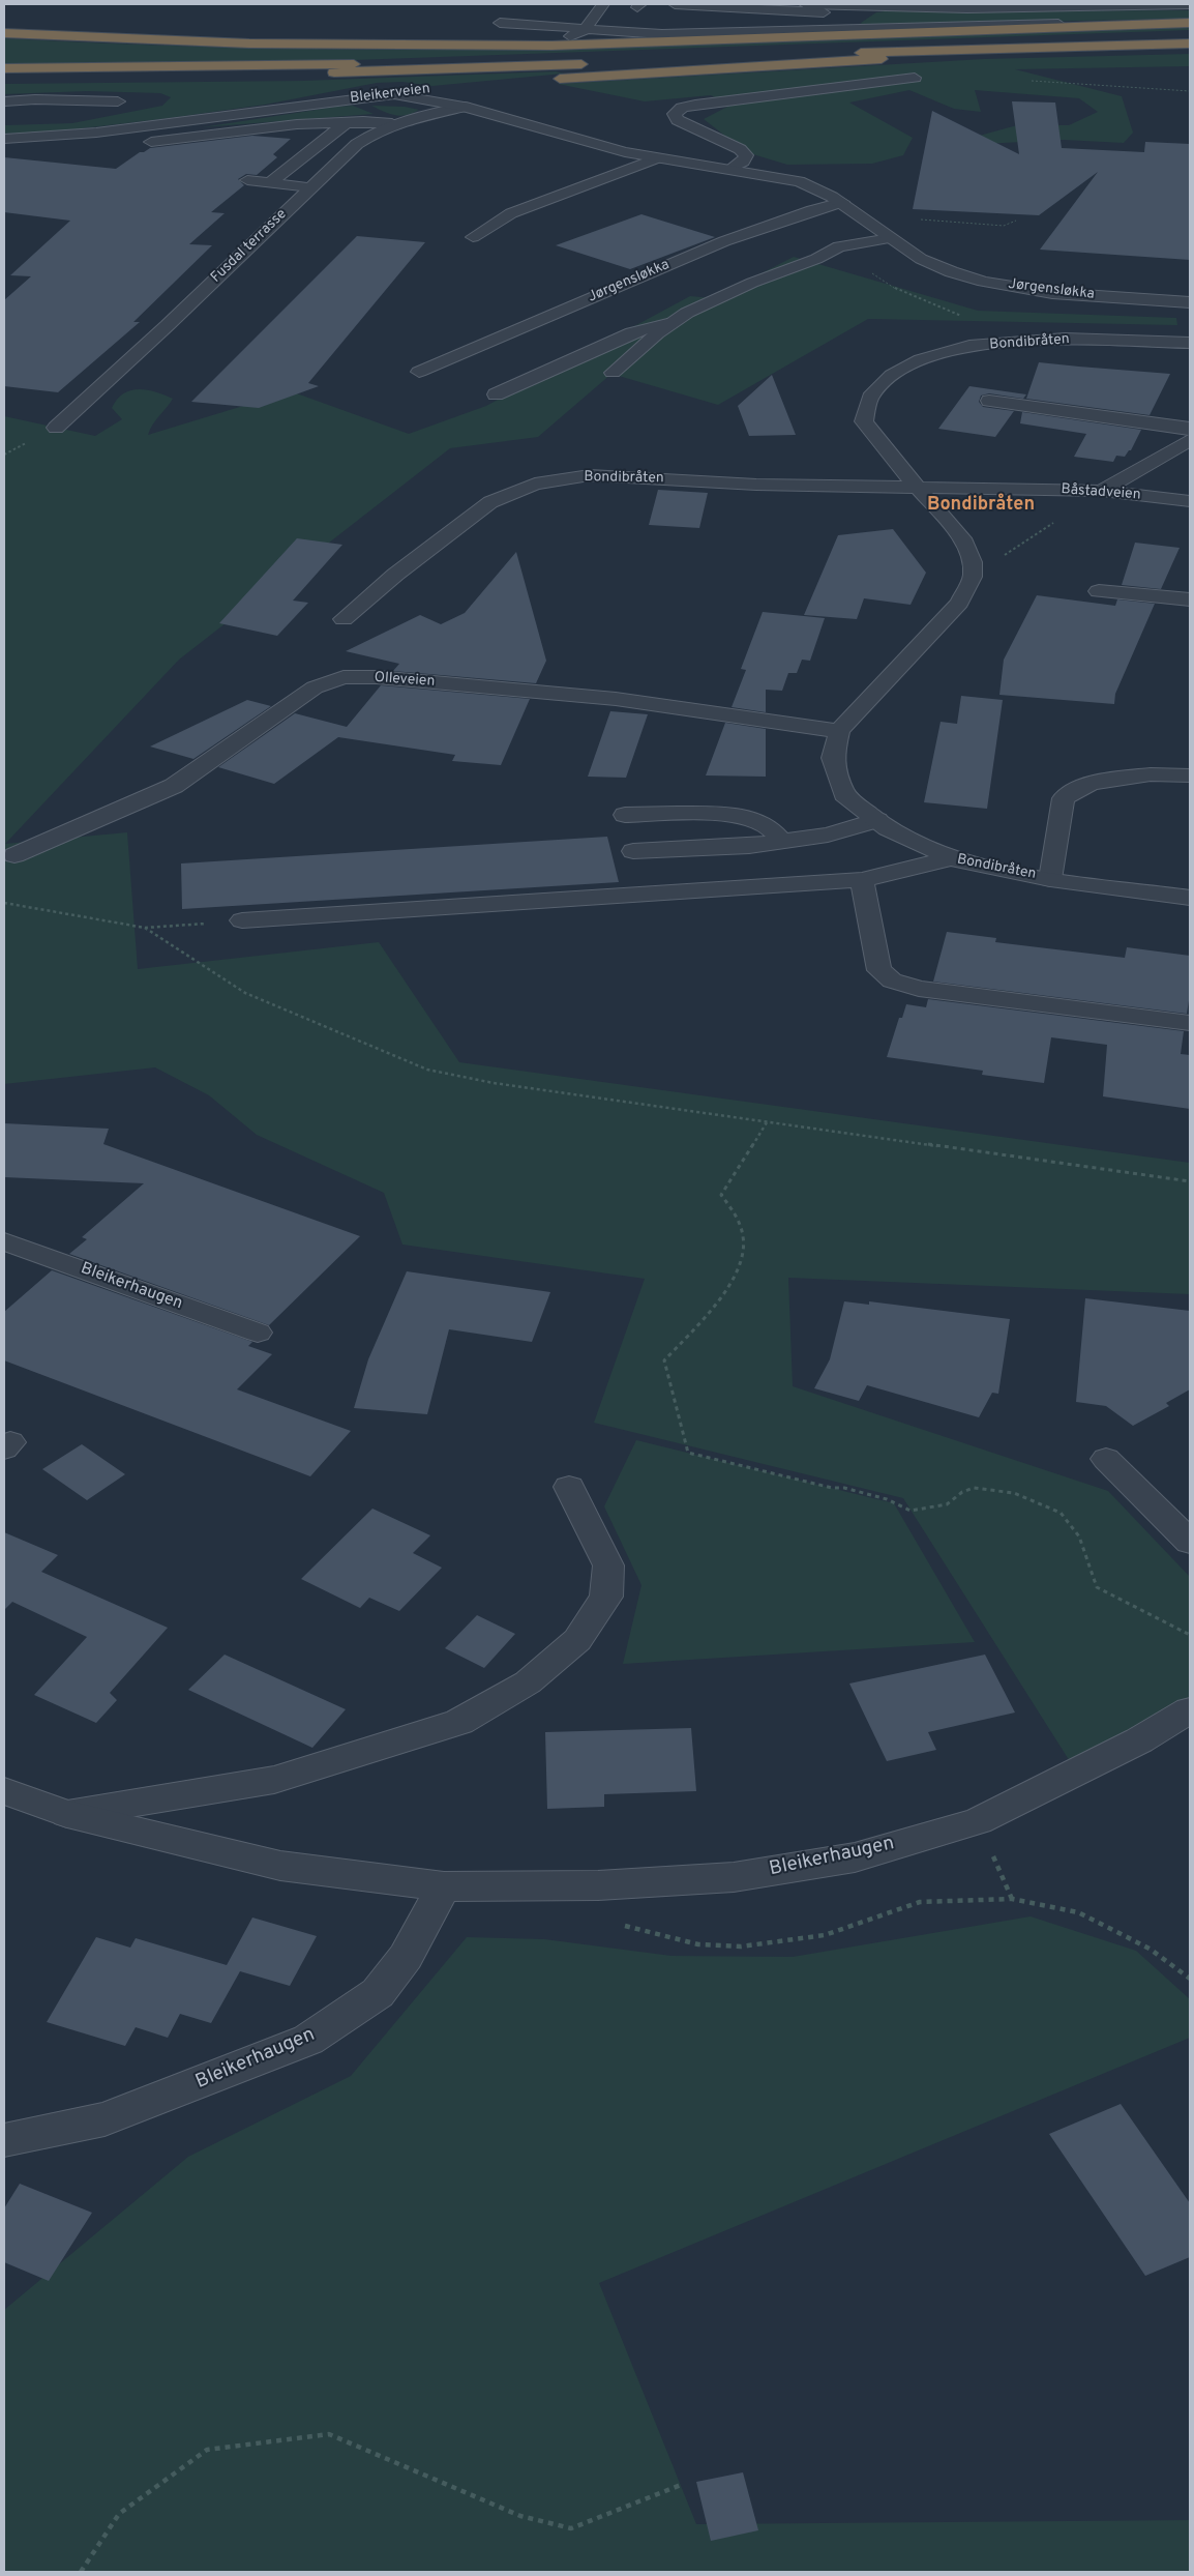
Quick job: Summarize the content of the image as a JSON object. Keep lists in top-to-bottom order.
{
  "streets": {
    "street": [
      "Bleikerveien",
      "Fusdal terrasse",
      "Jørgensløkka",
      "Bondibråten",
      "Båstadveien",
      "Olleveien",
      "Bleikerhaugen"
    ]
  },
  "crossings": [
    ["Bleikerveien", "Jørgensløkka"],
    ["Fusdal terrasse", "Jørgensløkka"],
    ["Bondibråten", "Båstadveien"],
    ["Bondibråten", "Olleveien"]
  ],
  "districts": ["Bondibråten"]
}
